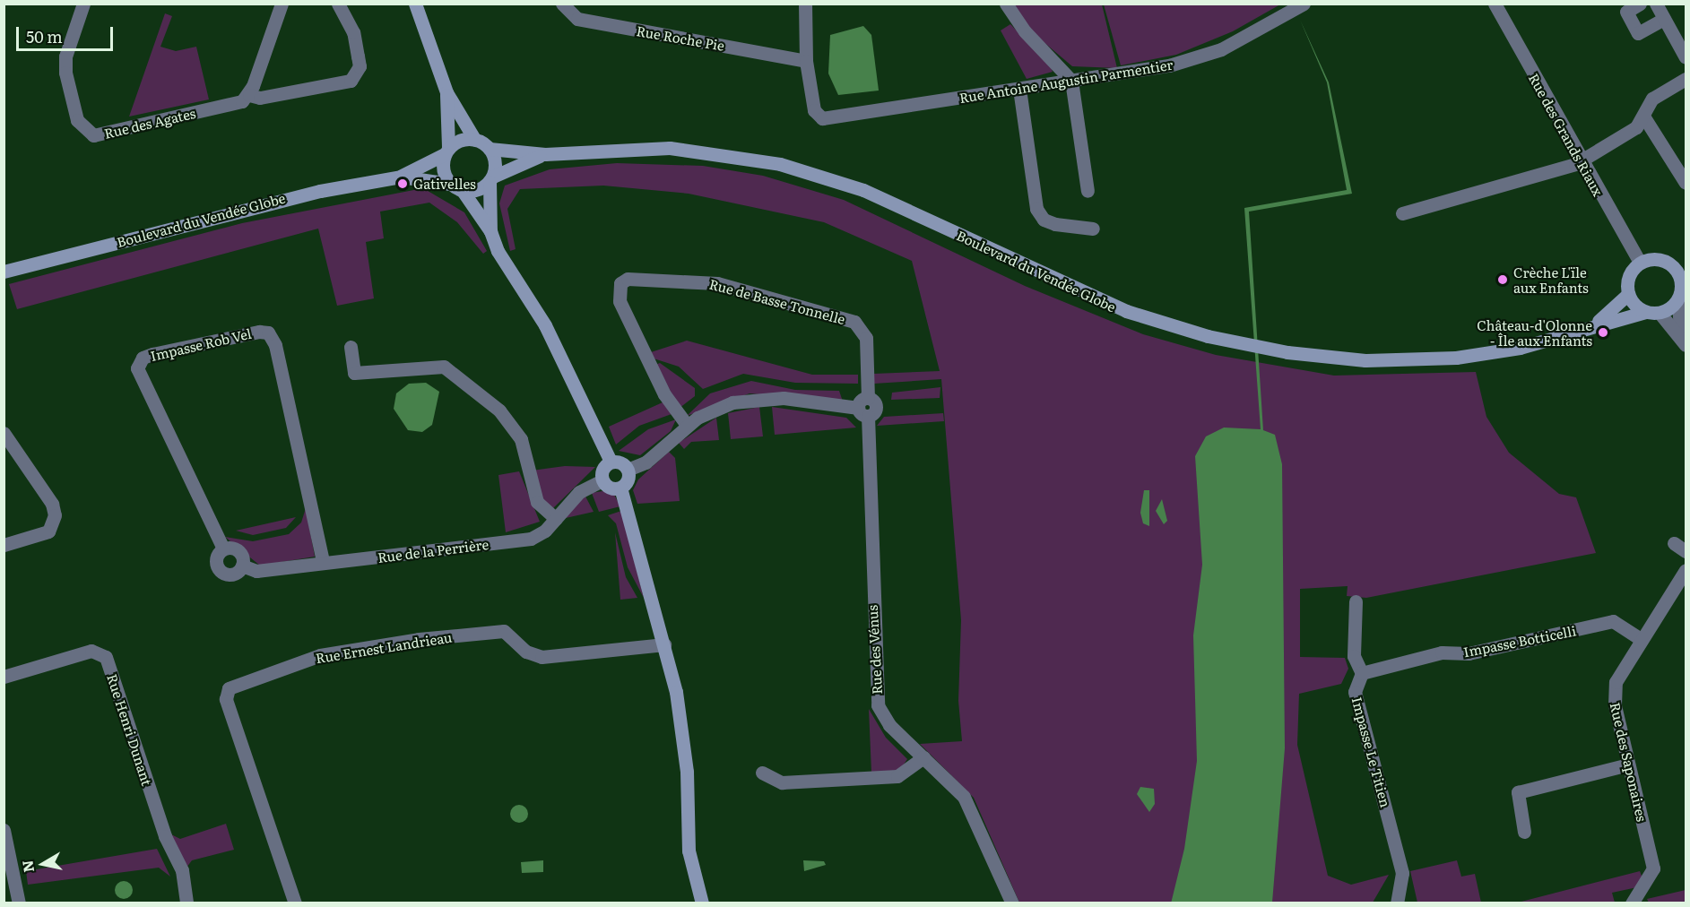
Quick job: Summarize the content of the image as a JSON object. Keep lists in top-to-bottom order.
{
  "streets": {
    "main road": ["Boulevard du Vendée Globe"],
    "street": [
      "Rue Roche Pie",
      "Rue Antoine Augustin Parmentier",
      "Rue des Agates",
      "Rue des Grands Riaux",
      "Rue de Basse Tonnelle",
      "Impasse Rob Vel",
      "Rue de la Perrière",
      "Impasse Botticelli",
      "Rue Ernest Landrieau",
      "Rue des Vénus",
      "Rue Henri Dunant",
      "Impasse Le Titien",
      "Rue des Saponaires"
    ]
  },
  "crossings": [
    ["Rue Roche Pie", "Rue Antoine Augustin Parmentier"],
    ["Rue des Grands Riaux", "Boulevard du Vendée Globe"],
    ["Rue de Basse Tonnelle", "Rue des Vénus"],
    ["Impasse Rob Vel", "Rue de la Perrière"],
    ["Impasse Botticelli", "Impasse Le Titien"],
    ["Impasse Botticelli", "Rue des Saponaires"]
  ],
  "places": ["Gativelles", "Crèche L'ïle aux Enfants", "Château-d'Olonne - Île aux Enfants"],
  "scale_bar": "50 m",
  "north": "left"
}
